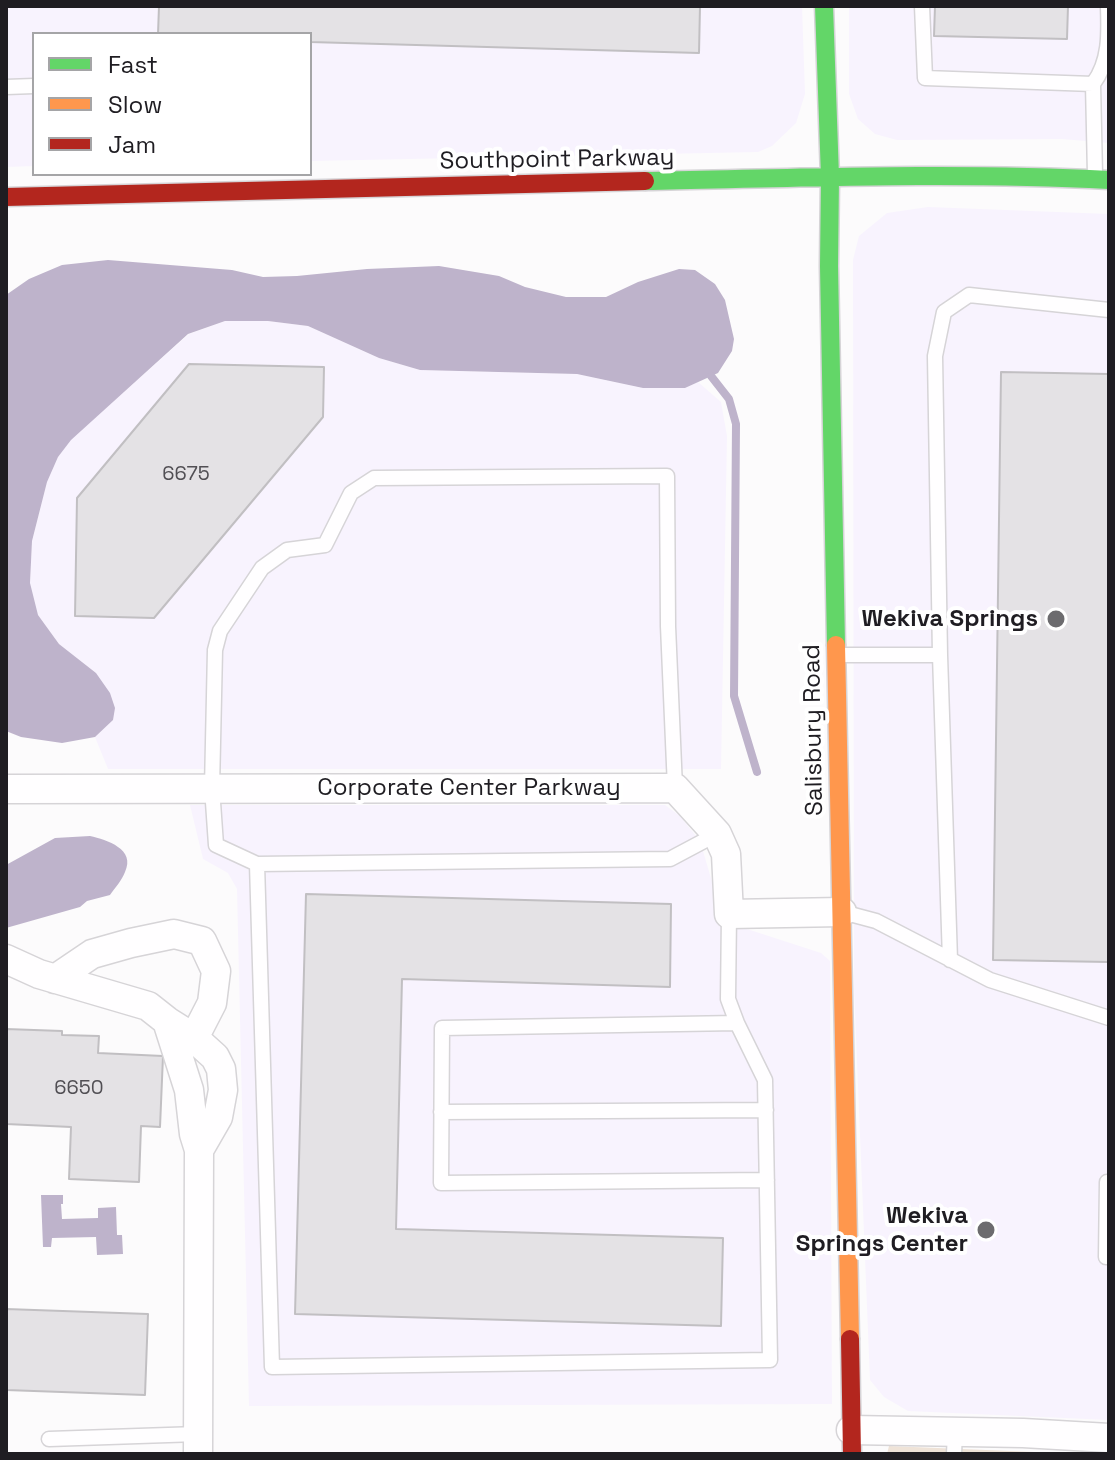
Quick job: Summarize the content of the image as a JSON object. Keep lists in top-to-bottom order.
{
  "streets": {
    "street": ["Southpoint Parkway", "Salisbury Road", "Corporate Center Parkway"]
  },
  "crossings": [
    ["Southpoint Parkway", "Salisbury Road"]
  ],
  "places": ["Wekiva Springs", "Wekiva Springs Center"],
  "house_numbers": ["6675", "6650"],
  "legend": ["Fast", "Slow", "Jam"]
}
